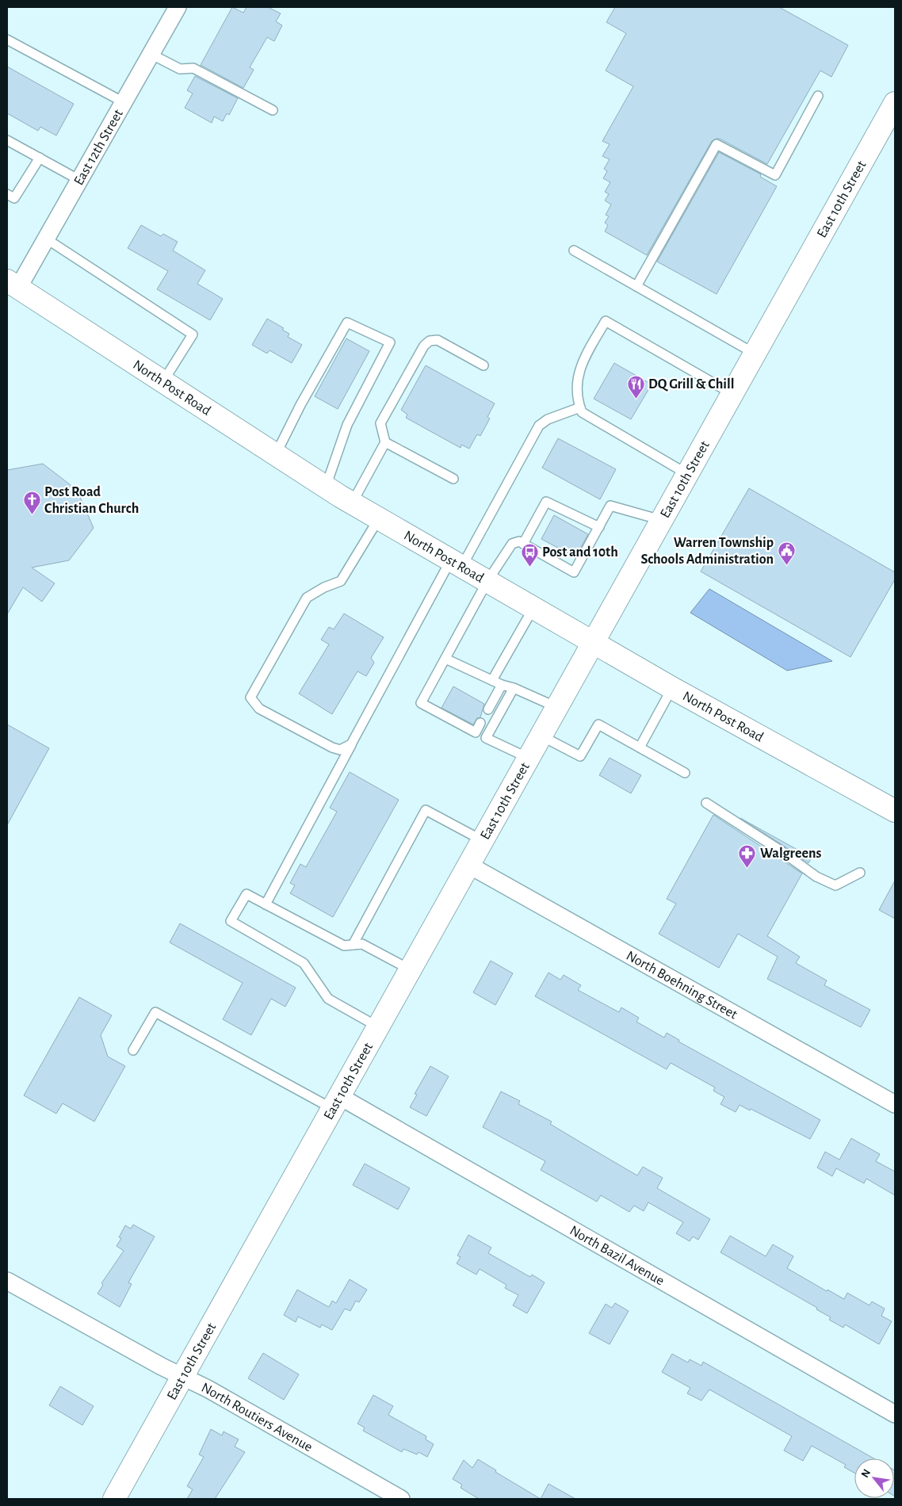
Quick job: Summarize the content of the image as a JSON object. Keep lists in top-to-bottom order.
{
  "streets": {
    "main road": ["East 10th Street", "North Post Road"],
    "street": [
      "East 12th Street",
      "North Boehning Street",
      "North Bazil Avenue",
      "North Routiers Avenue"
    ]
  },
  "crossings": [
    ["East 12th Street", "North Post Road"],
    ["East 10th Street", "North Post Road"],
    ["East 10th Street", "North Boehning Street"],
    ["East 10th Street", "North Bazil Avenue"],
    ["East 10th Street", "North Routiers Avenue"]
  ],
  "places": {
    "restaurant": ["DQ Grill & Chill"],
    "church": ["Post Road Christian Church"],
    "public building": ["Warren Township Schools Administration"],
    "bus stop": ["Post and 10th"],
    "pharmacy": ["Walgreens"]
  },
  "north": "top left"
}
